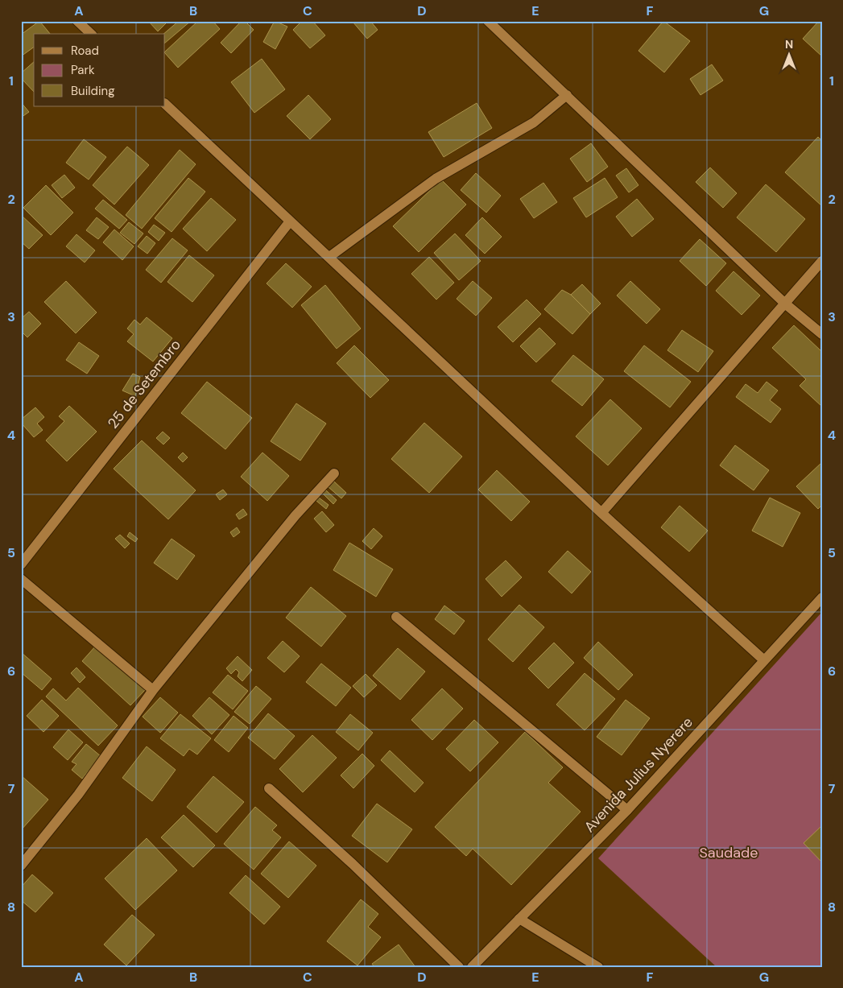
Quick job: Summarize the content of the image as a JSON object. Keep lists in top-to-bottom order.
{
  "streets": {
    "street": ["25 de Setembro", "Avenida Julius Nyerere"]
  },
  "parks": ["Saudade"],
  "legend": ["Road", "Park", "Building"],
  "north": "top",
  "grid": {
    "columns": [
      "A",
      "B",
      "C",
      "D",
      "E",
      "F",
      "G"
    ],
    "rows": [
      "1",
      "2",
      "3",
      "4",
      "5",
      "6",
      "7",
      "8"
    ]
  }
}
